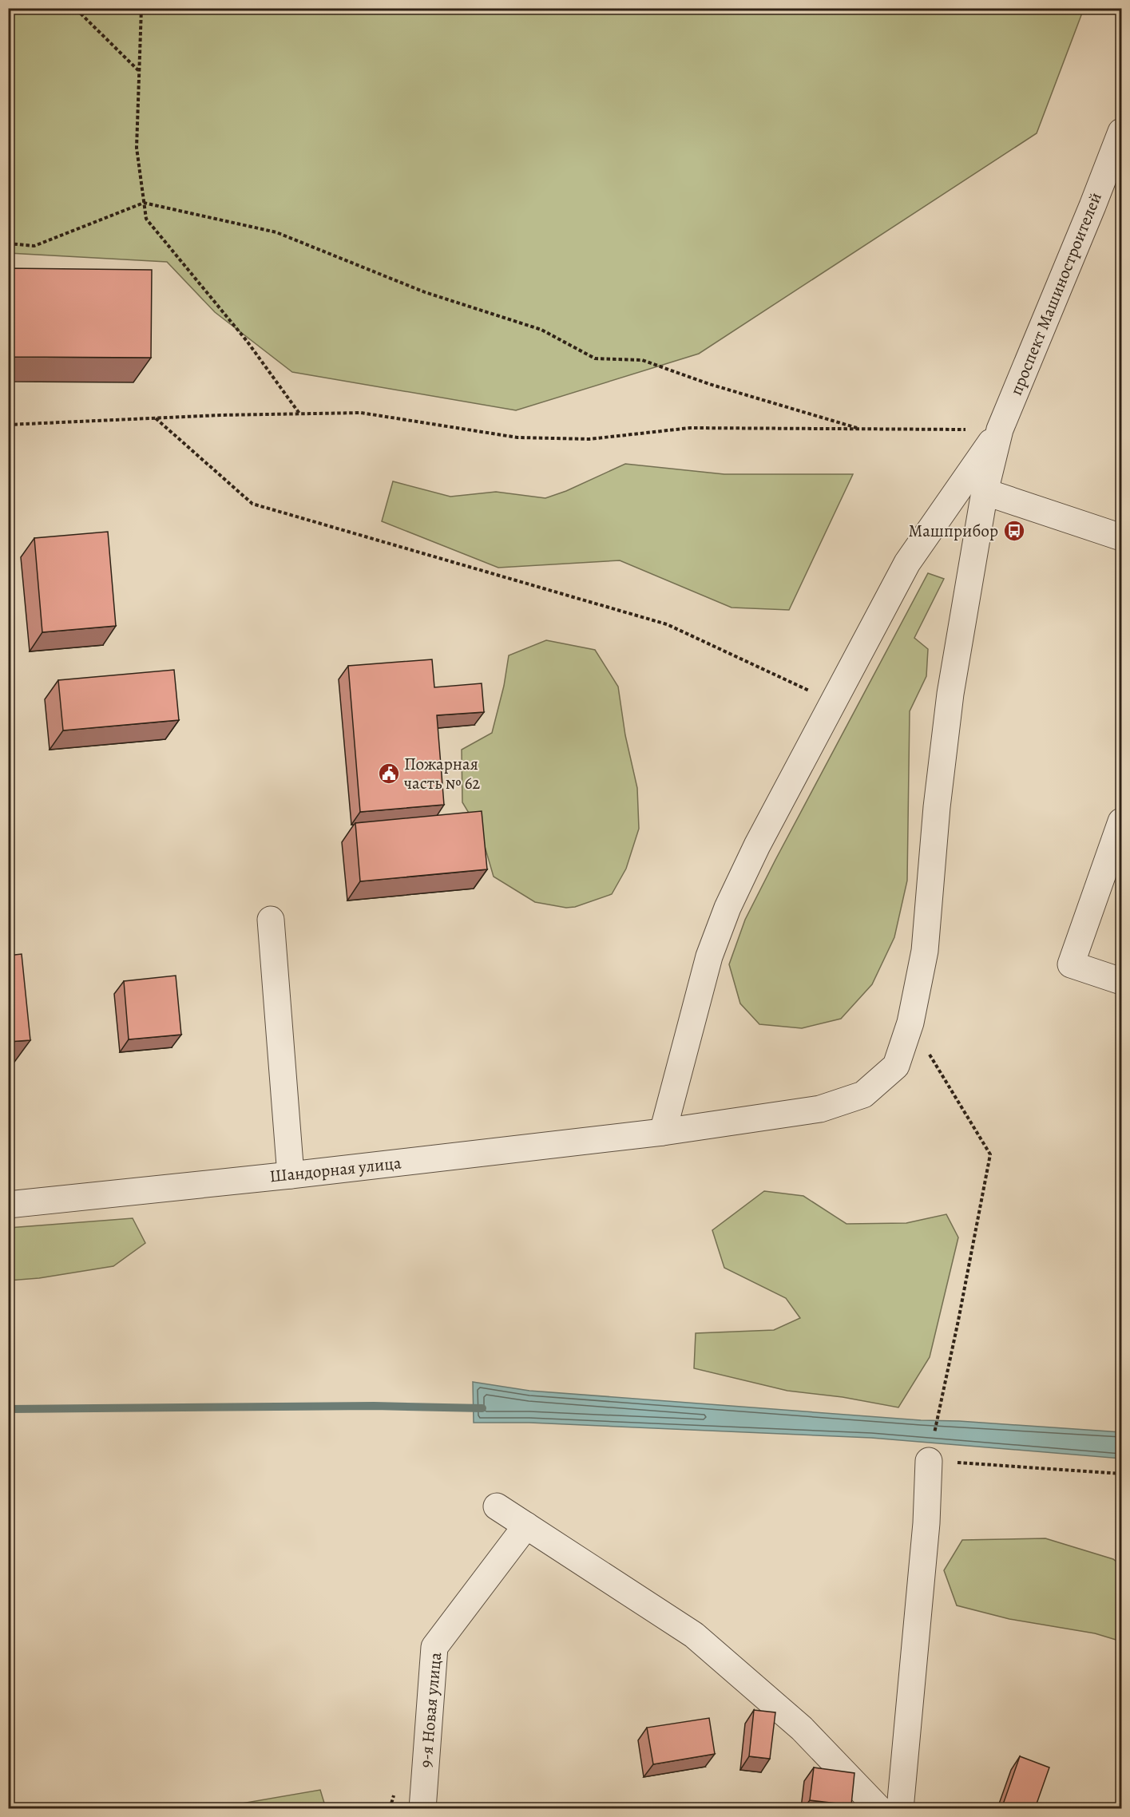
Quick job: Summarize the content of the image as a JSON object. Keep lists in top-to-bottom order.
{
  "streets": {
    "street": ["проспект Машиностроителей", "Шандорная улица", "9-я Новая улица"]
  },
  "crossings": [
    ["проспект Машиностроителей", "Шандорная улица"]
  ],
  "places": {
    "bus stop": ["Машприбор"],
    "public building": ["Пожарная часть № 62"]
  }
}
